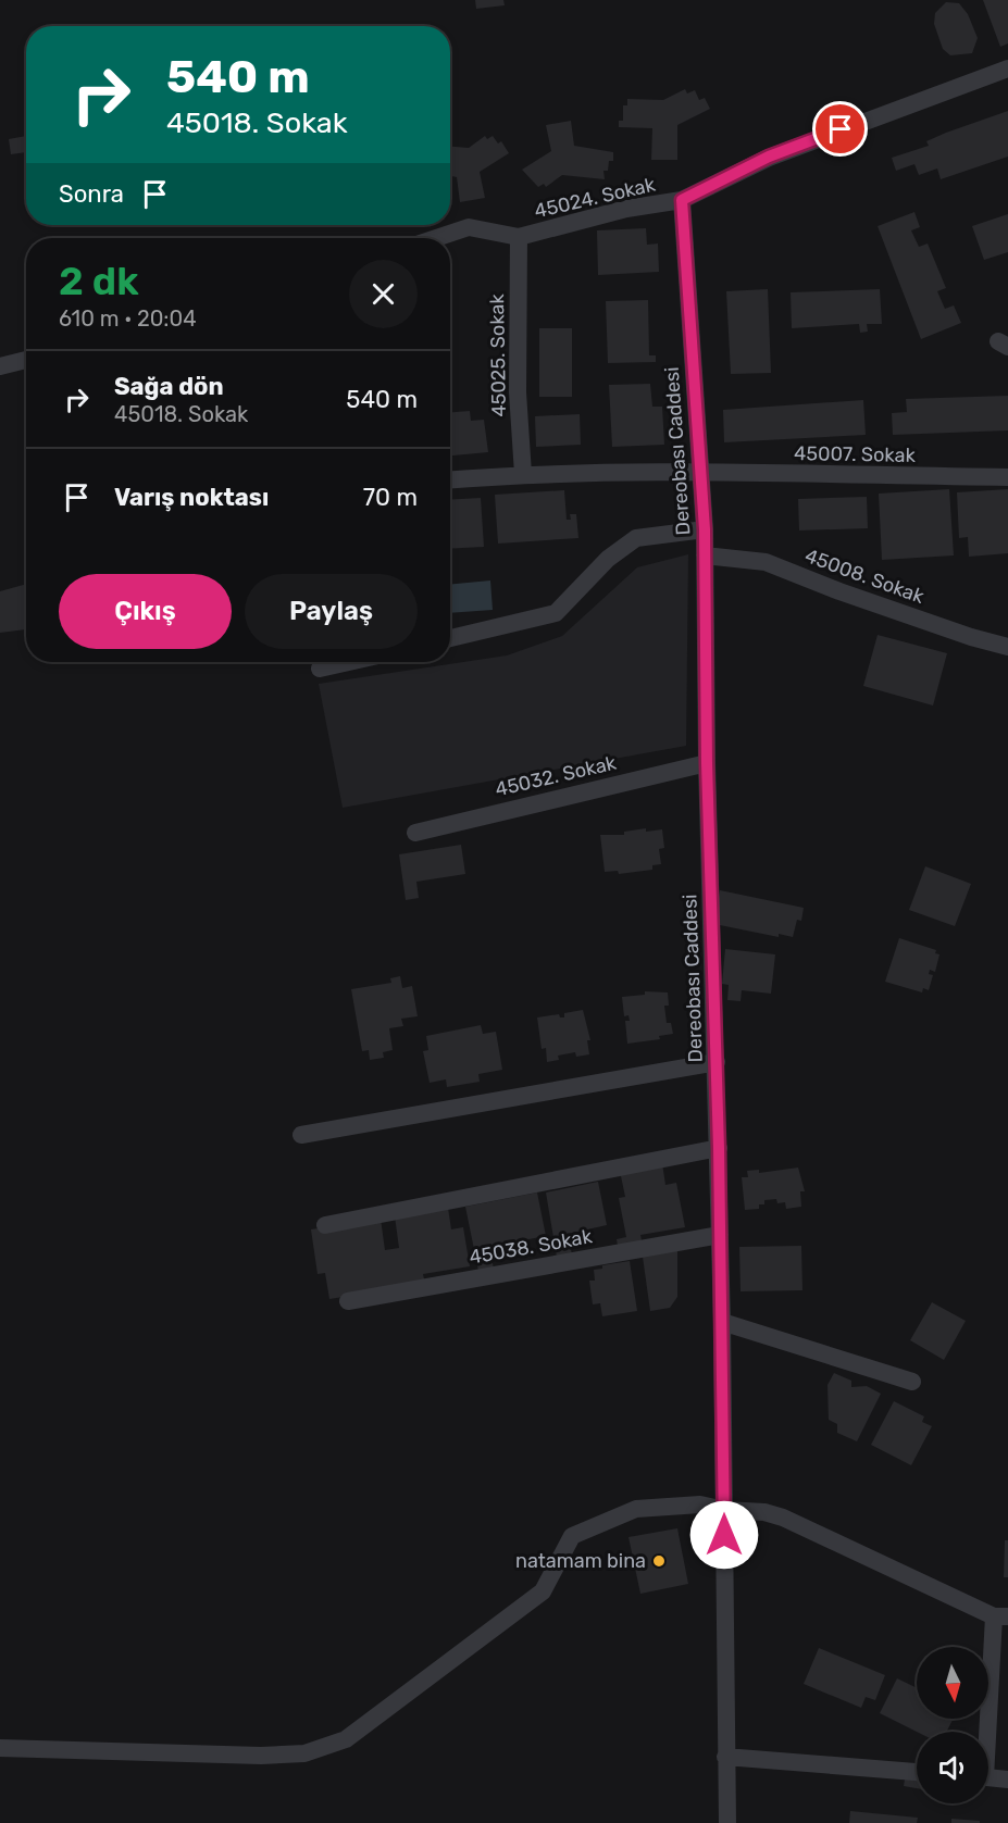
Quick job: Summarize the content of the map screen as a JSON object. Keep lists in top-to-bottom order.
{
  "streets": {
    "street": [
      "45024. Sokak",
      "45025. Sokak",
      "Dereobası Caddesi",
      "45007. Sokak",
      "45008. Sokak",
      "45032. Sokak",
      "45038. Sokak"
    ]
  },
  "crossings": [
    ["45024. Sokak", "45025. Sokak"],
    ["45024. Sokak", "Dereobası Caddesi"],
    ["Dereobası Caddesi", "45007. Sokak"],
    ["Dereobası Caddesi", "45008. Sokak"],
    ["Dereobası Caddesi", "45032. Sokak"],
    ["Dereobası Caddesi", "45038. Sokak"]
  ],
  "places": ["natamam bina"],
  "north": "bottom",
  "page": {
    "turn": ["540 m", "45018. Sokak"],
    "then": "Sonra",
    "heading": ["2 dk", "610 m · 20:04"],
    "list": [
      {
        "name": "Sağa dön",
        "note": "45018. Sokak",
        "value": "540 m"
      },
      {
        "name": "Varış noktası",
        "value": "70 m"
      }
    ],
    "buttons": ["Çıkış", "Paylaş"]
  }
}
